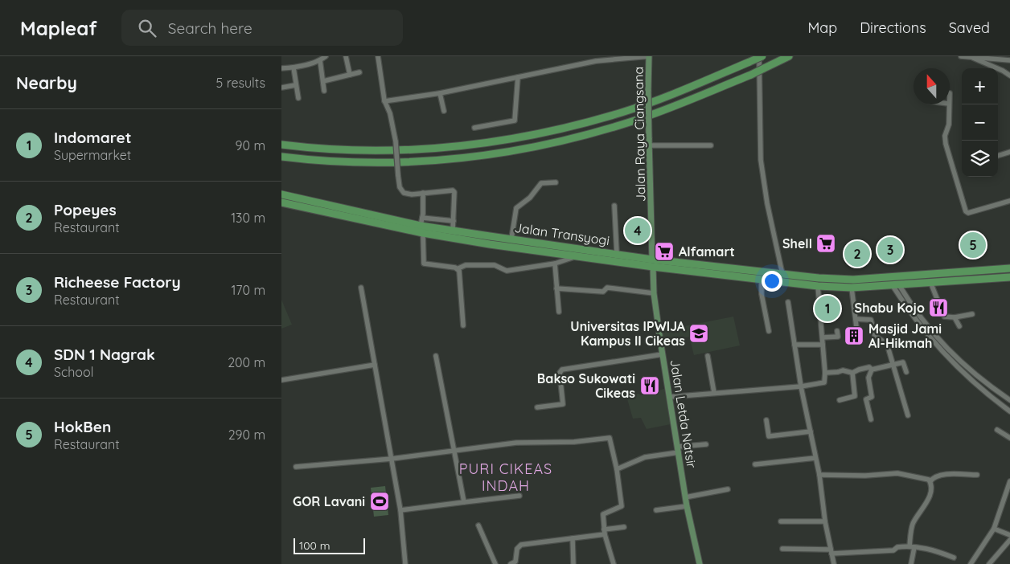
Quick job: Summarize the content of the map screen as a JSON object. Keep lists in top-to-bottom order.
{
  "streets": {
    "highway": ["Jalan Transyogi"],
    "main road": ["Jalan Raya Ciangsana", "Jalan Letda Natsir"]
  },
  "crossings": [
    ["Jalan Raya Ciangsana", "Jalan Transyogi"],
    ["Jalan Raya Ciangsana", "Jalan Letda Natsir"],
    ["Jalan Transyogi", "Jalan Letda Natsir"]
  ],
  "districts": ["PURI CIKEAS INDAH"],
  "places": {
    "supermarket": ["Shell", "Alfamart"],
    "restaurant": ["Shabu Kojo", "Bakso Sukowati Cikeas"],
    "school or university": ["Universitas IPWIJA Kampus II Cikeas"],
    "building": ["Masjid Jami Al-Hikmah"],
    "sports": ["GOR Lavani"]
  },
  "scale_bar": "100 m",
  "north": "top",
  "page": {
    "header": "Mapleaf",
    "search": "Search here",
    "nav": ["Map", "Directions", "Saved"],
    "heading": ["Nearby", "5 results"],
    "map_buttons": ["+", "−"],
    "list": [
      {
        "mark": "1",
        "name": "Indomaret",
        "note": "Supermarket",
        "value": "90 m"
      },
      {
        "mark": "2",
        "name": "Popeyes",
        "note": "Restaurant",
        "value": "130 m"
      },
      {
        "mark": "3",
        "name": "Richeese Factory",
        "note": "Restaurant",
        "value": "170 m"
      },
      {
        "mark": "4",
        "name": "SDN 1 Nagrak",
        "note": "School",
        "value": "200 m"
      },
      {
        "mark": "5",
        "name": "HokBen",
        "note": "Restaurant",
        "value": "290 m"
      }
    ],
    "pins": [
      "4",
      "5",
      "3",
      "2",
      "1"
    ],
    "scale": "100 m"
  }
}
